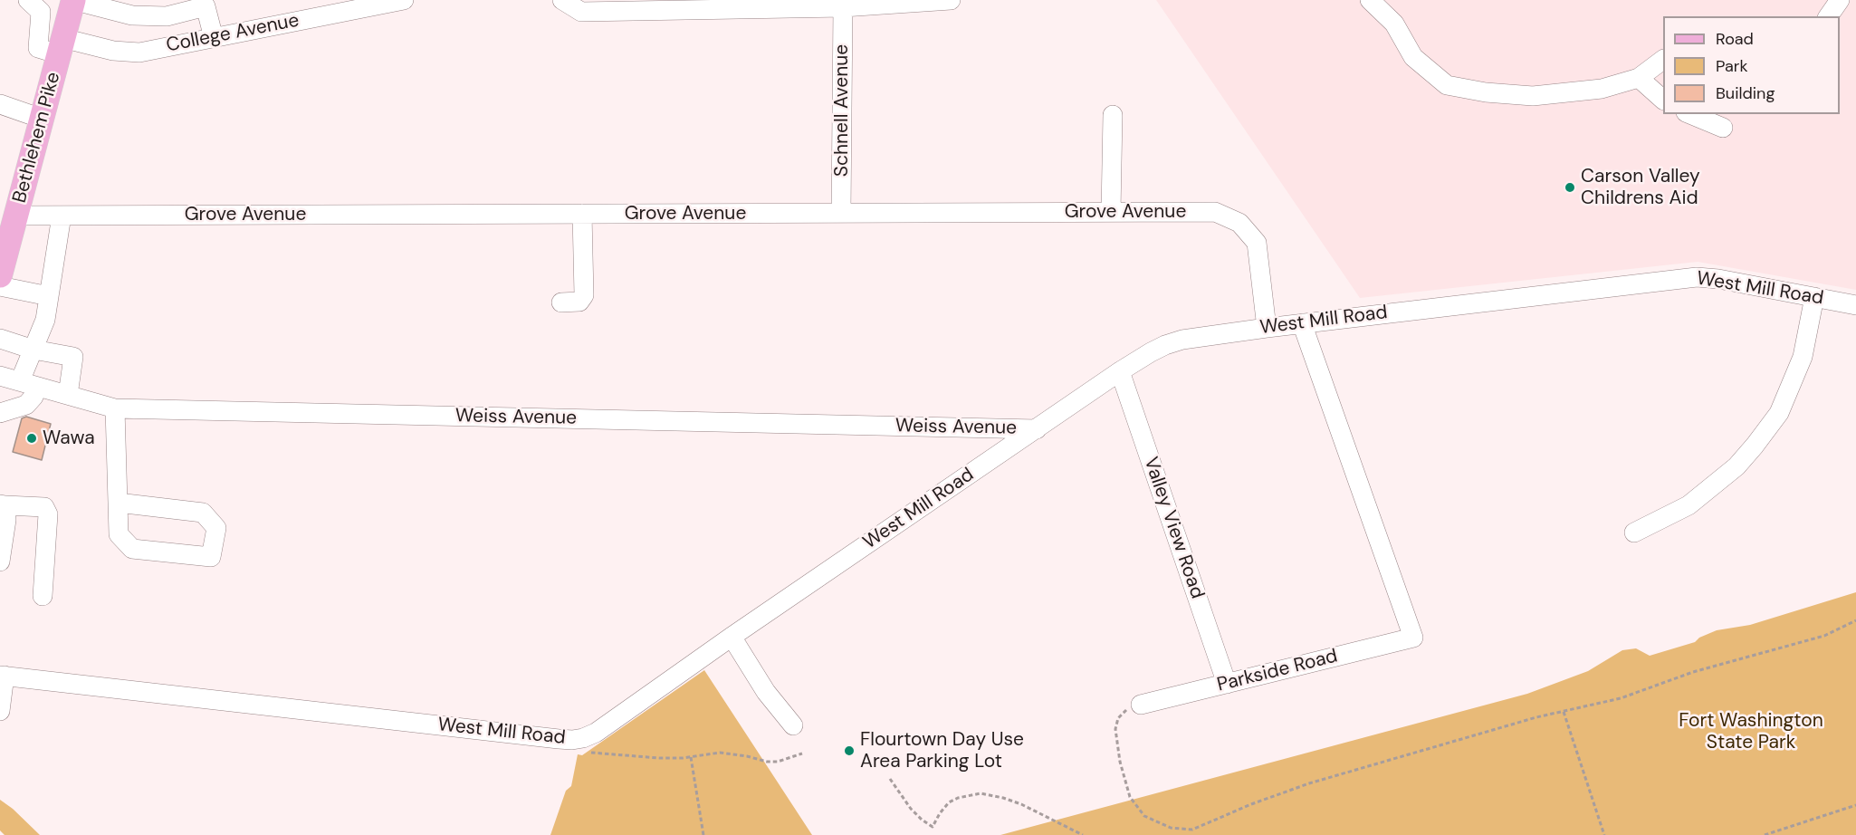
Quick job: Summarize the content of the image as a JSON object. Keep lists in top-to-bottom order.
{
  "streets": {
    "main road": ["Bethlehem Pike"],
    "street": [
      "College Avenue",
      "Schnell Avenue",
      "Grove Avenue",
      "West Mill Road",
      "Weiss Avenue",
      "Valley View Road",
      "Parkside Road"
    ]
  },
  "crossings": [
    ["College Avenue", "Bethlehem Pike"],
    ["Schnell Avenue", "Grove Avenue"],
    ["Bethlehem Pike", "Grove Avenue"],
    ["Grove Avenue", "West Mill Road"],
    ["West Mill Road", "Weiss Avenue"],
    ["West Mill Road", "Valley View Road"],
    ["West Mill Road", "Parkside Road"],
    ["Valley View Road", "Parkside Road"]
  ],
  "parks": ["Fort Washington State Park"],
  "places": ["Carson Valley Childrens Aid", "Wawa", "Flourtown Day Use Area Parking Lot"],
  "legend": ["Road", "Park", "Building"]
}
